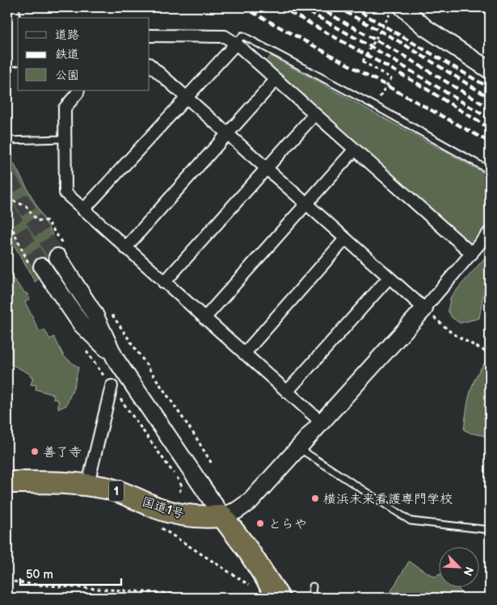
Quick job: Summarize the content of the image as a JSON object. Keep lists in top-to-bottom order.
{
  "streets": {
    "highway": ["1", "国道1号"]
  },
  "places": ["善了寺", "横浜未来看護専門学校", "とらや"],
  "legend": ["道路", "鉄道", "公園"],
  "scale_bar": "50 m",
  "north": "bottom right"
}
